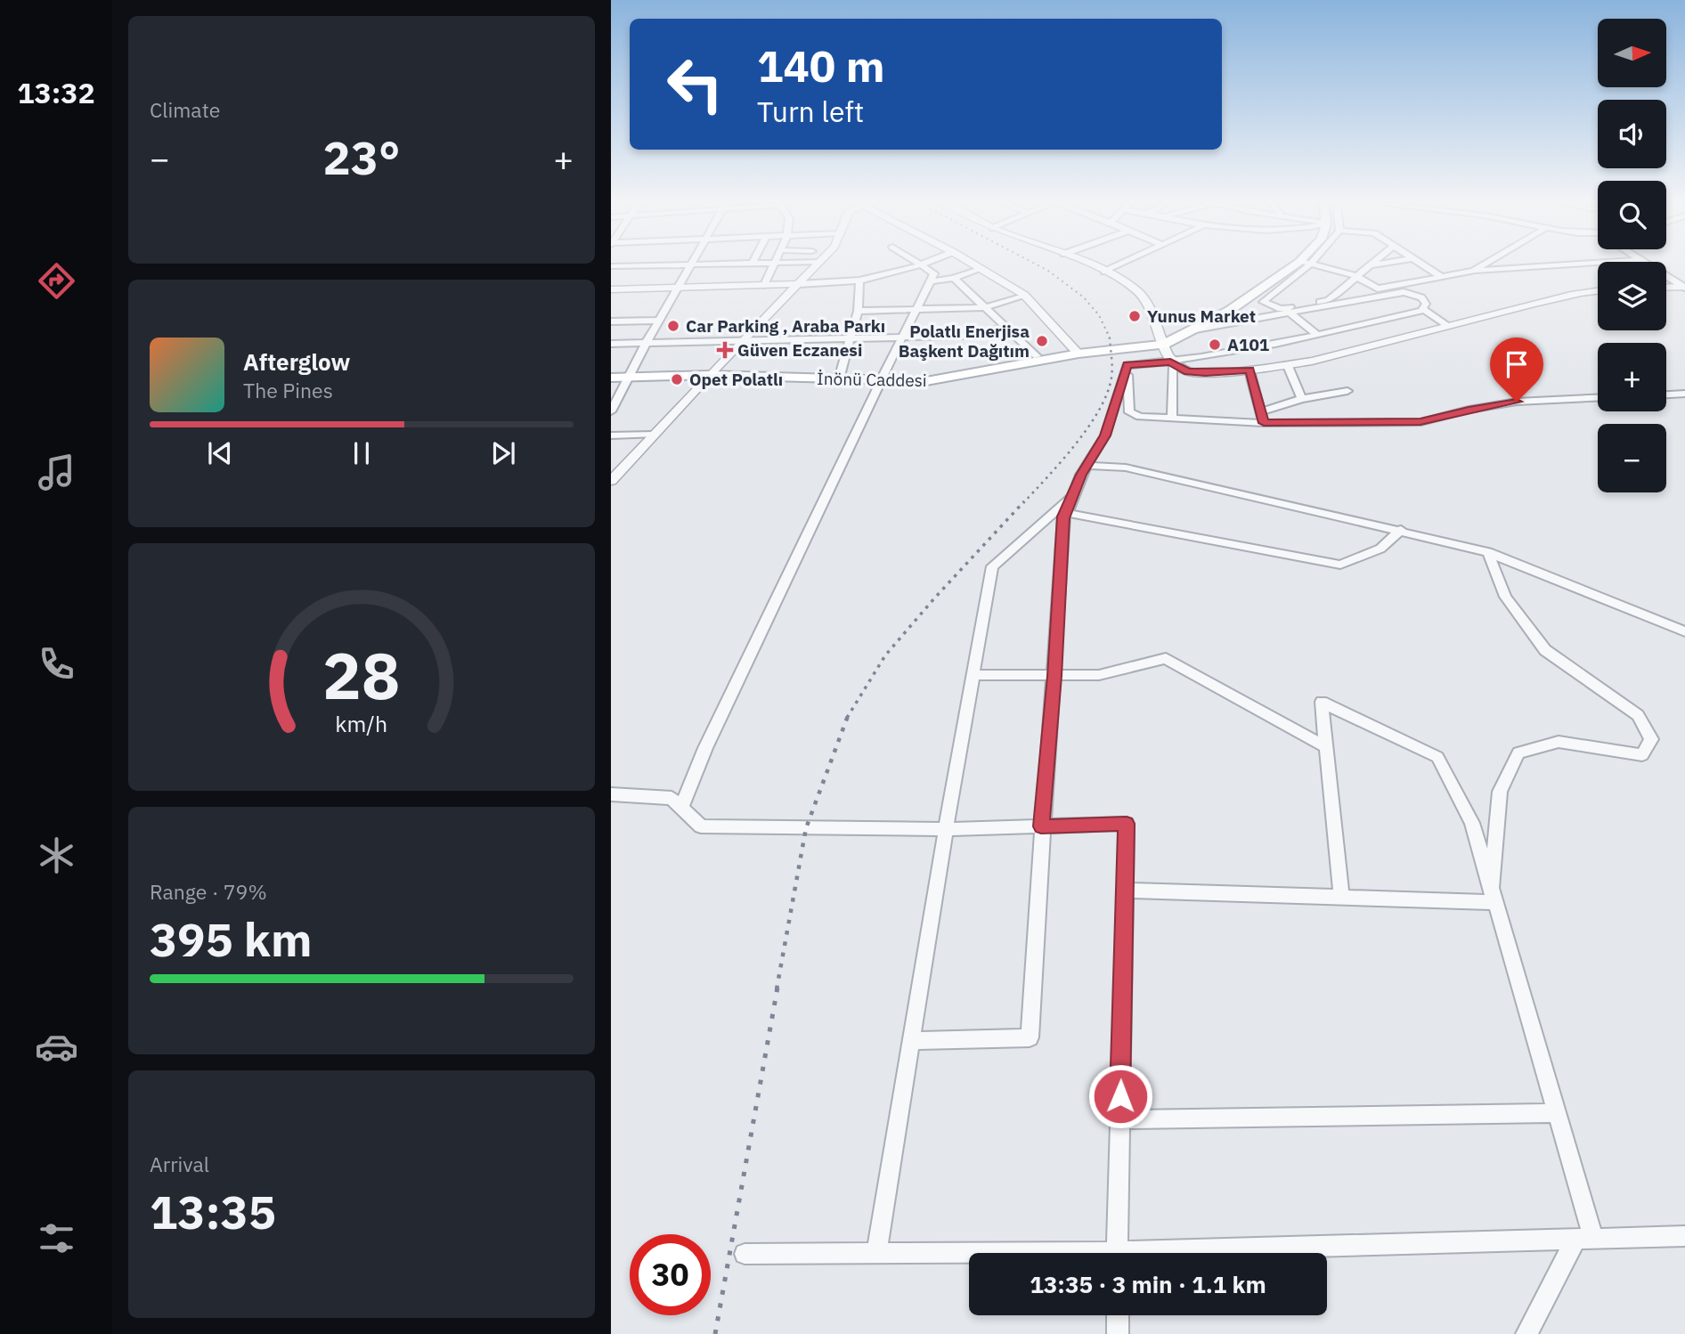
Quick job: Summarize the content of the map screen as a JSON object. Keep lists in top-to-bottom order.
{
  "streets": {
    "main road": ["İnönü Caddesi"]
  },
  "places": {
    "other": [
      "Yunus Market",
      "Car Parking , Araba Parkı",
      "Polatlı Enerjisa Başkent Dağıtım",
      "A101",
      "Opet Polatlı"
    ],
    "health": ["Güven Eczanesi"]
  },
  "north": "right",
  "page": {
    "tabs": "13:32",
    "tile": [
      "Climate",
      ["Range · 79%", "395 km"],
      ["Arrival", "13:35"]
    ],
    "map_buttons": ["+", "−"],
    "turn": ["140 m", "Turn left"],
    "heat": ["−", "23°", "+"],
    "song": ["Afterglow", "The Pines"],
    "limit": "30",
    "trip": "13:35 · 3 min · 1.1 km",
    "gauge": ["28", "km/h"]
  }
}
